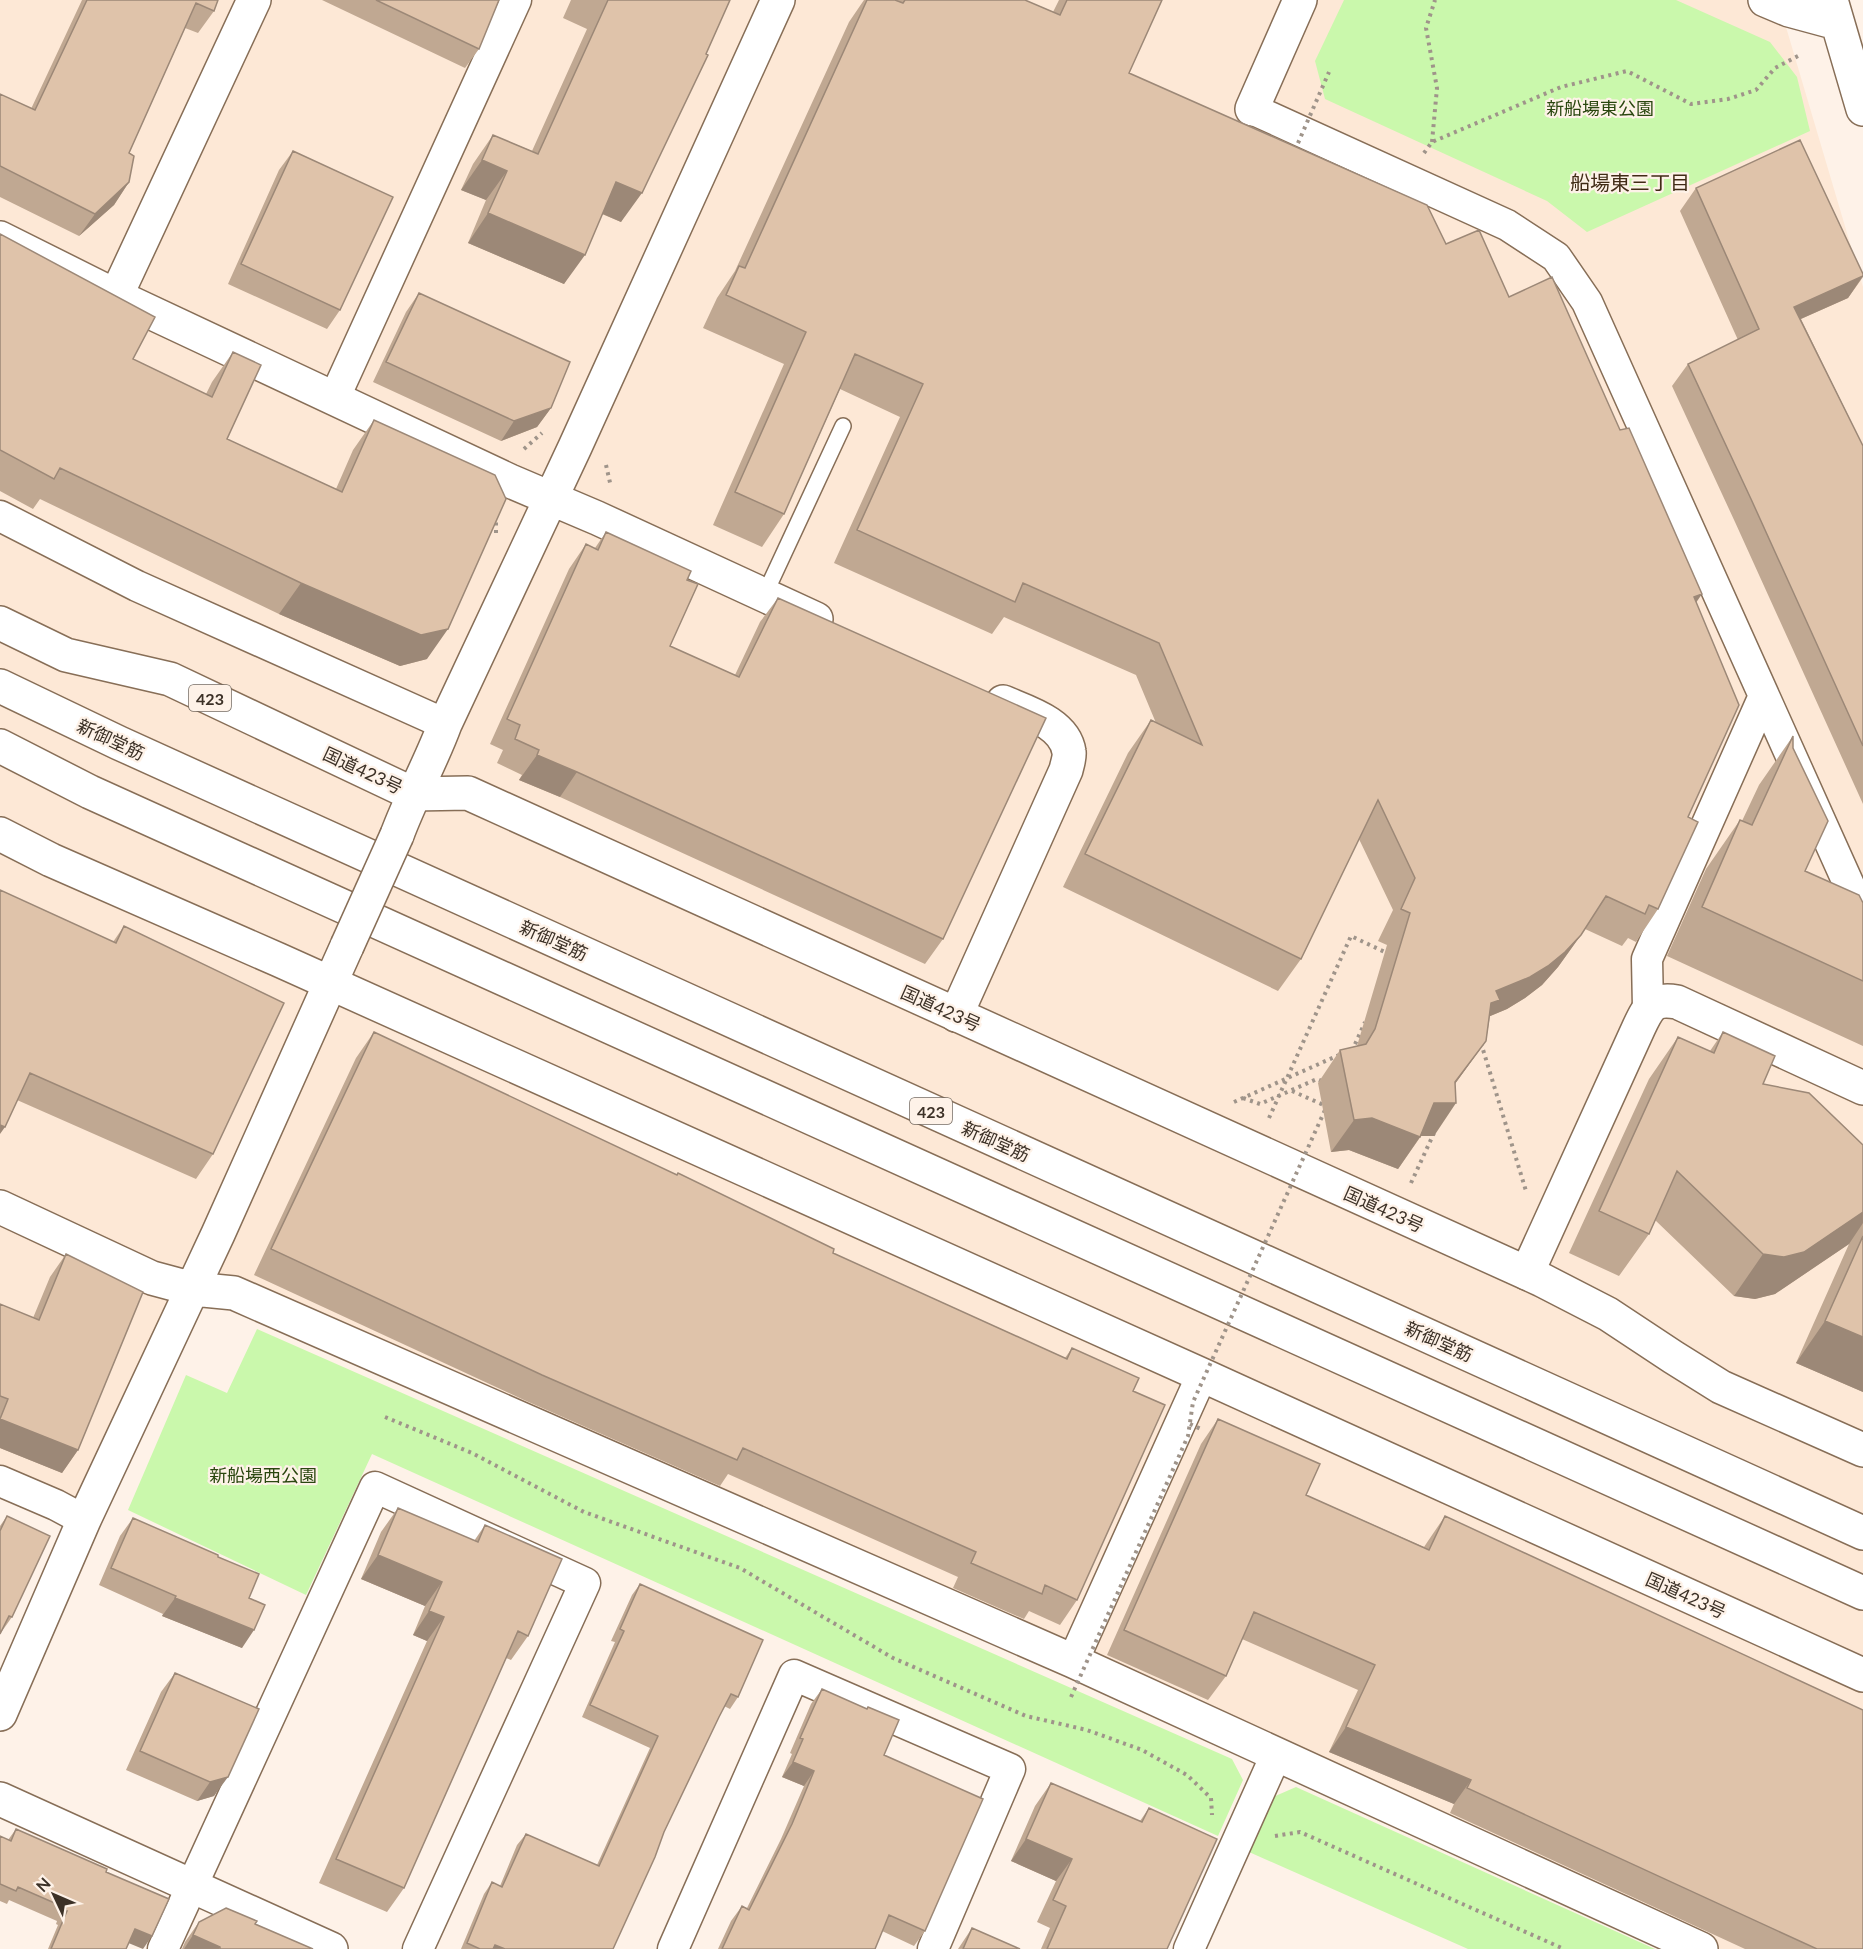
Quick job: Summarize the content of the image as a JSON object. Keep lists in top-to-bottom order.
{
  "streets": {
    "main road": ["423", "新御堂筋", "国道423号"]
  },
  "districts": ["船場東三丁目"],
  "parks": ["新船場東公園", "新船場西公園"],
  "north": "top left"
}
